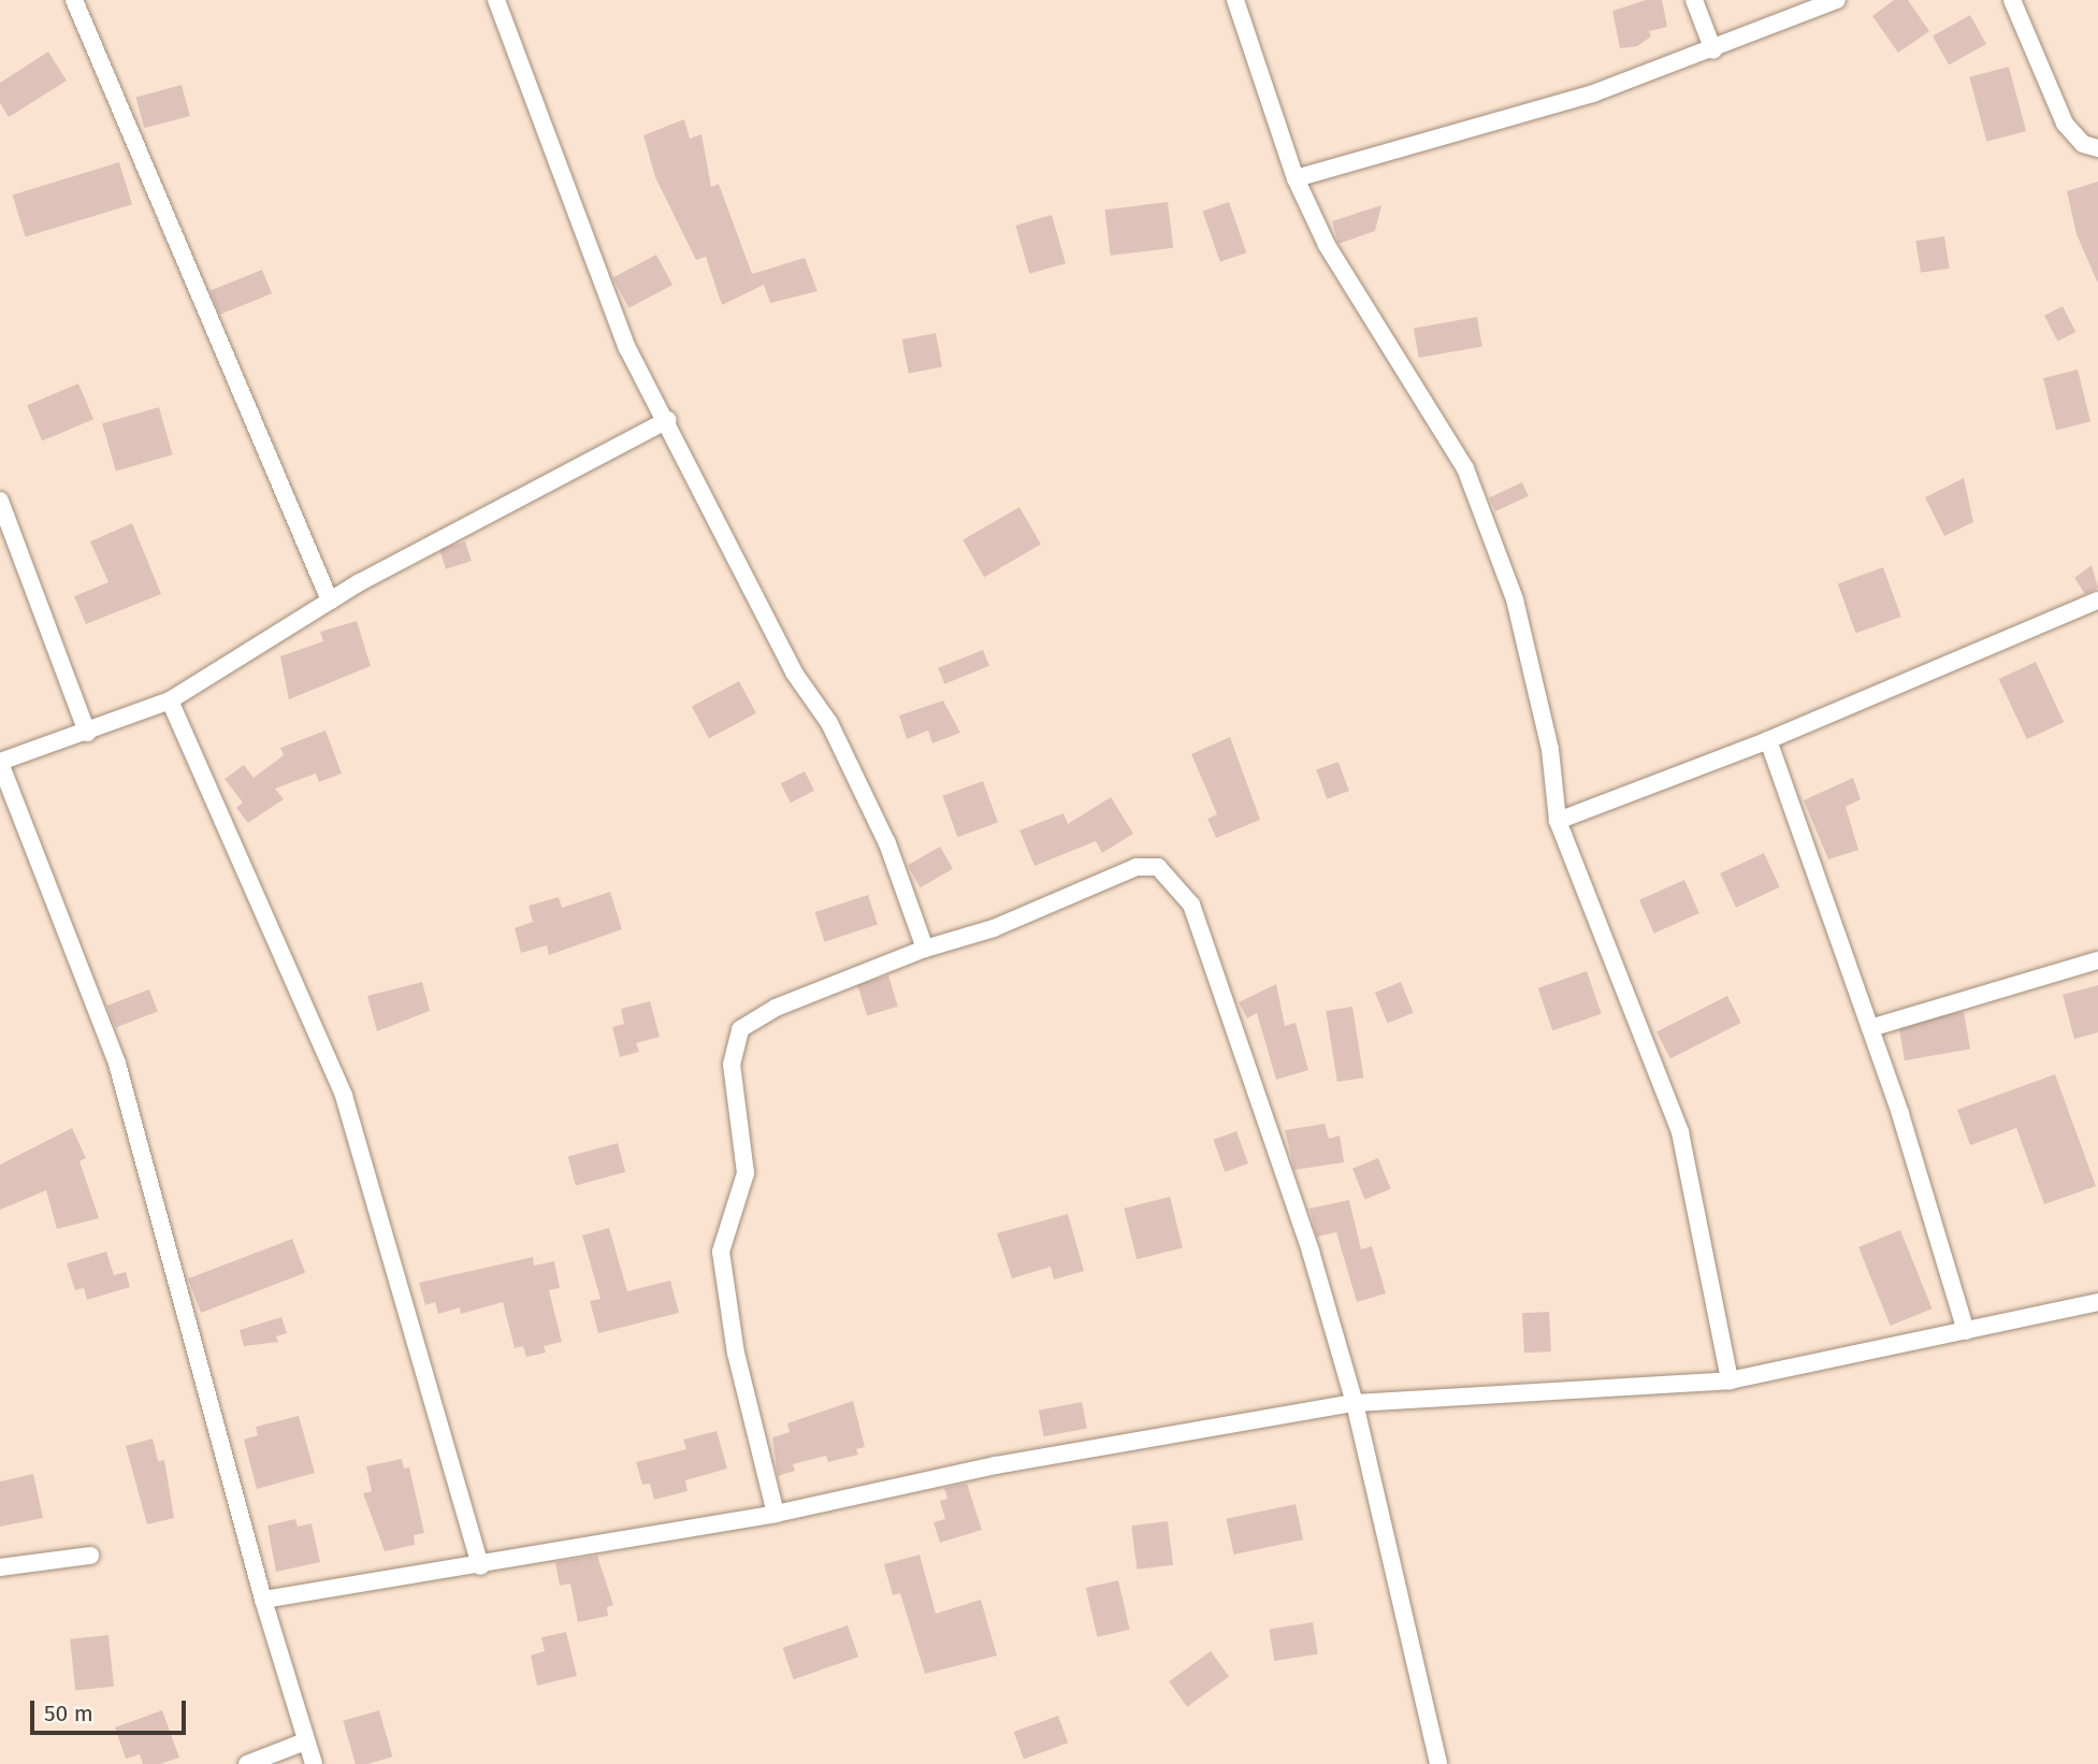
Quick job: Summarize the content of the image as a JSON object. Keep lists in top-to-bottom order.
{
  "scale_bar": "50 m"
}
